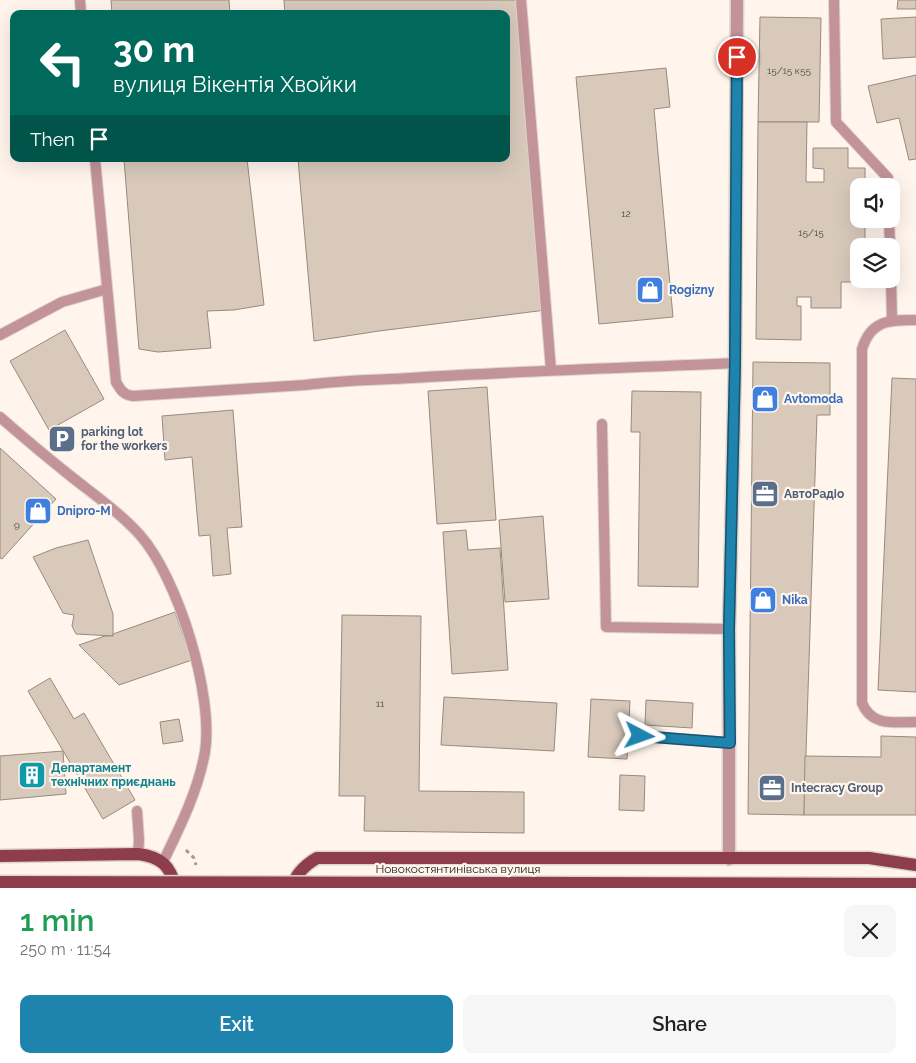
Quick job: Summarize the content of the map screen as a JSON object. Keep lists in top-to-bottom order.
{
  "streets": {
    "main road": ["Новокостянтинівська вулиця"]
  },
  "places": {
    "shop": [
      "Rogizny",
      "Avtomoda",
      "Dnipro-M",
      "Nika"
    ],
    "parking": ["parking lot for the workers"],
    "office": ["АвтоРадіо", "Intecracy Group"],
    "building": ["Департамент технічних приєднань"]
  },
  "house_numbers": [
    "15/15 к55",
    "12",
    "15/15",
    "9",
    "11"
  ],
  "page": {
    "turn": ["30 m", "вулиця Вікентія Хвойки"],
    "then": "Then",
    "heading": ["1 min", "250 m · 11:54"],
    "buttons": ["Exit", "Share"]
  }
}
